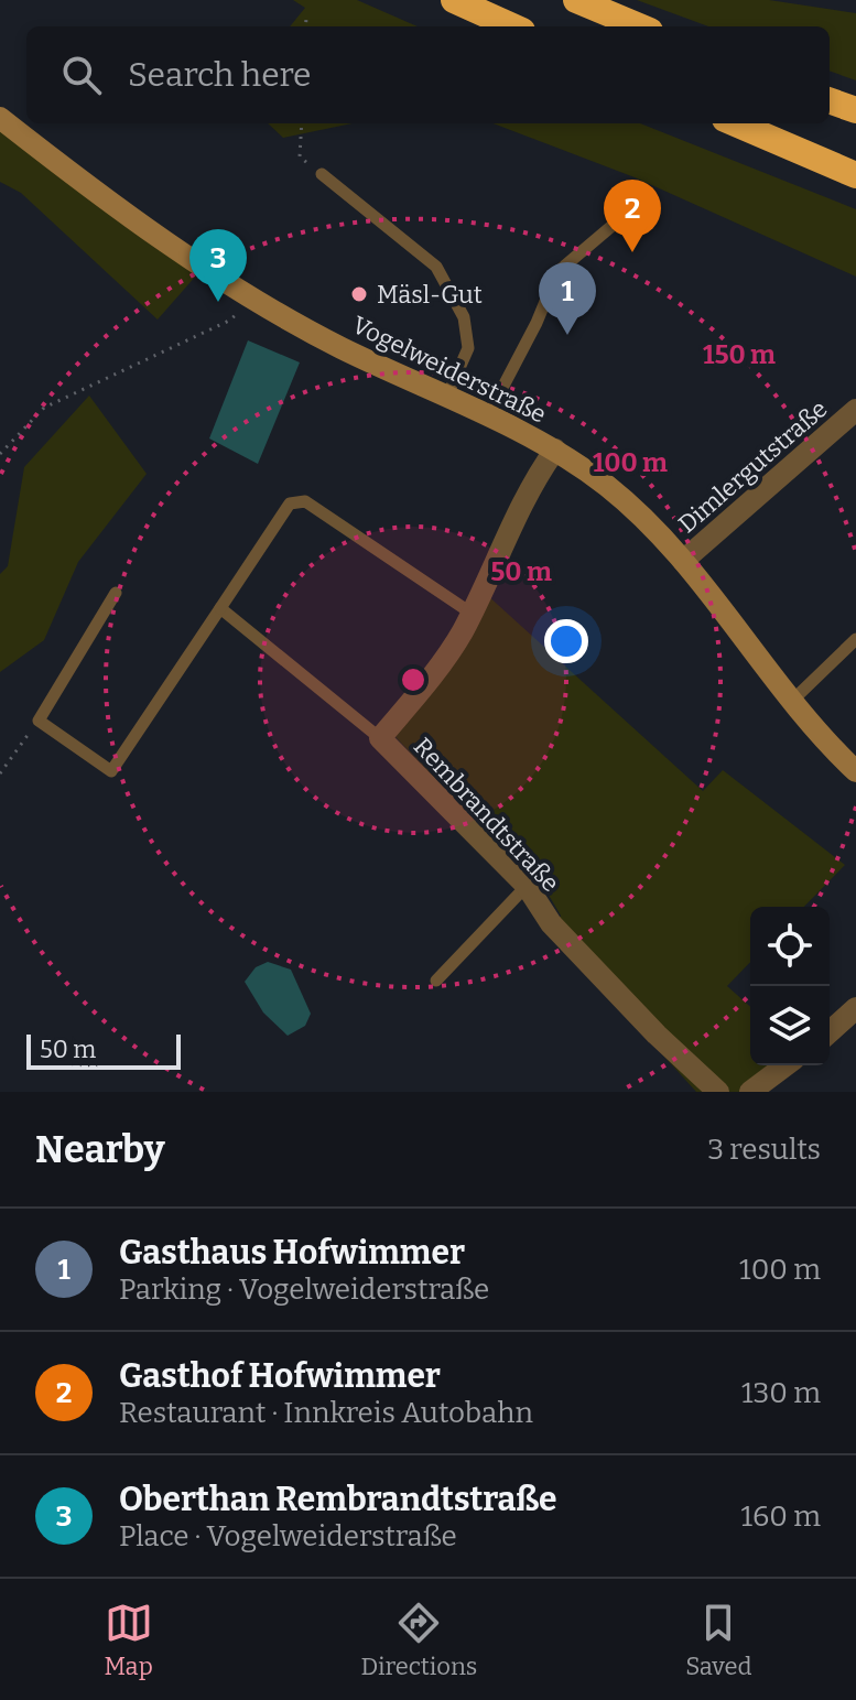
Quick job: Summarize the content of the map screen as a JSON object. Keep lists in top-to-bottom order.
{
  "streets": {
    "main road": ["Vogelweiderstraße"],
    "street": ["Dimlergutstraße", "Rembrandtstraße"]
  },
  "crossings": [
    ["Vogelweiderstraße", "Dimlergutstraße"],
    ["Vogelweiderstraße", "Rembrandtstraße"]
  ],
  "places": ["Mäsl-Gut"],
  "scale_bar": "50 m",
  "page": {
    "search": "Search here",
    "pins": ["2", "3", "1"],
    "scale": "50 m",
    "heading": ["Nearby", "3 results"],
    "list": [
      {
        "mark": "1",
        "name": "Gasthaus Hofwimmer",
        "note": "Parking · Vogelweiderstraße",
        "value": "100 m"
      },
      {
        "mark": "2",
        "name": "Gasthof Hofwimmer",
        "note": "Restaurant · Innkreis Autobahn",
        "value": "130 m"
      },
      {
        "mark": "3",
        "name": "Oberthan Rembrandtstraße",
        "note": "Place · Vogelweiderstraße",
        "value": "160 m"
      }
    ],
    "nav": ["Map", "Directions", "Saved"]
  },
  "rings": ["150 m", "100 m", "50 m"]
}
